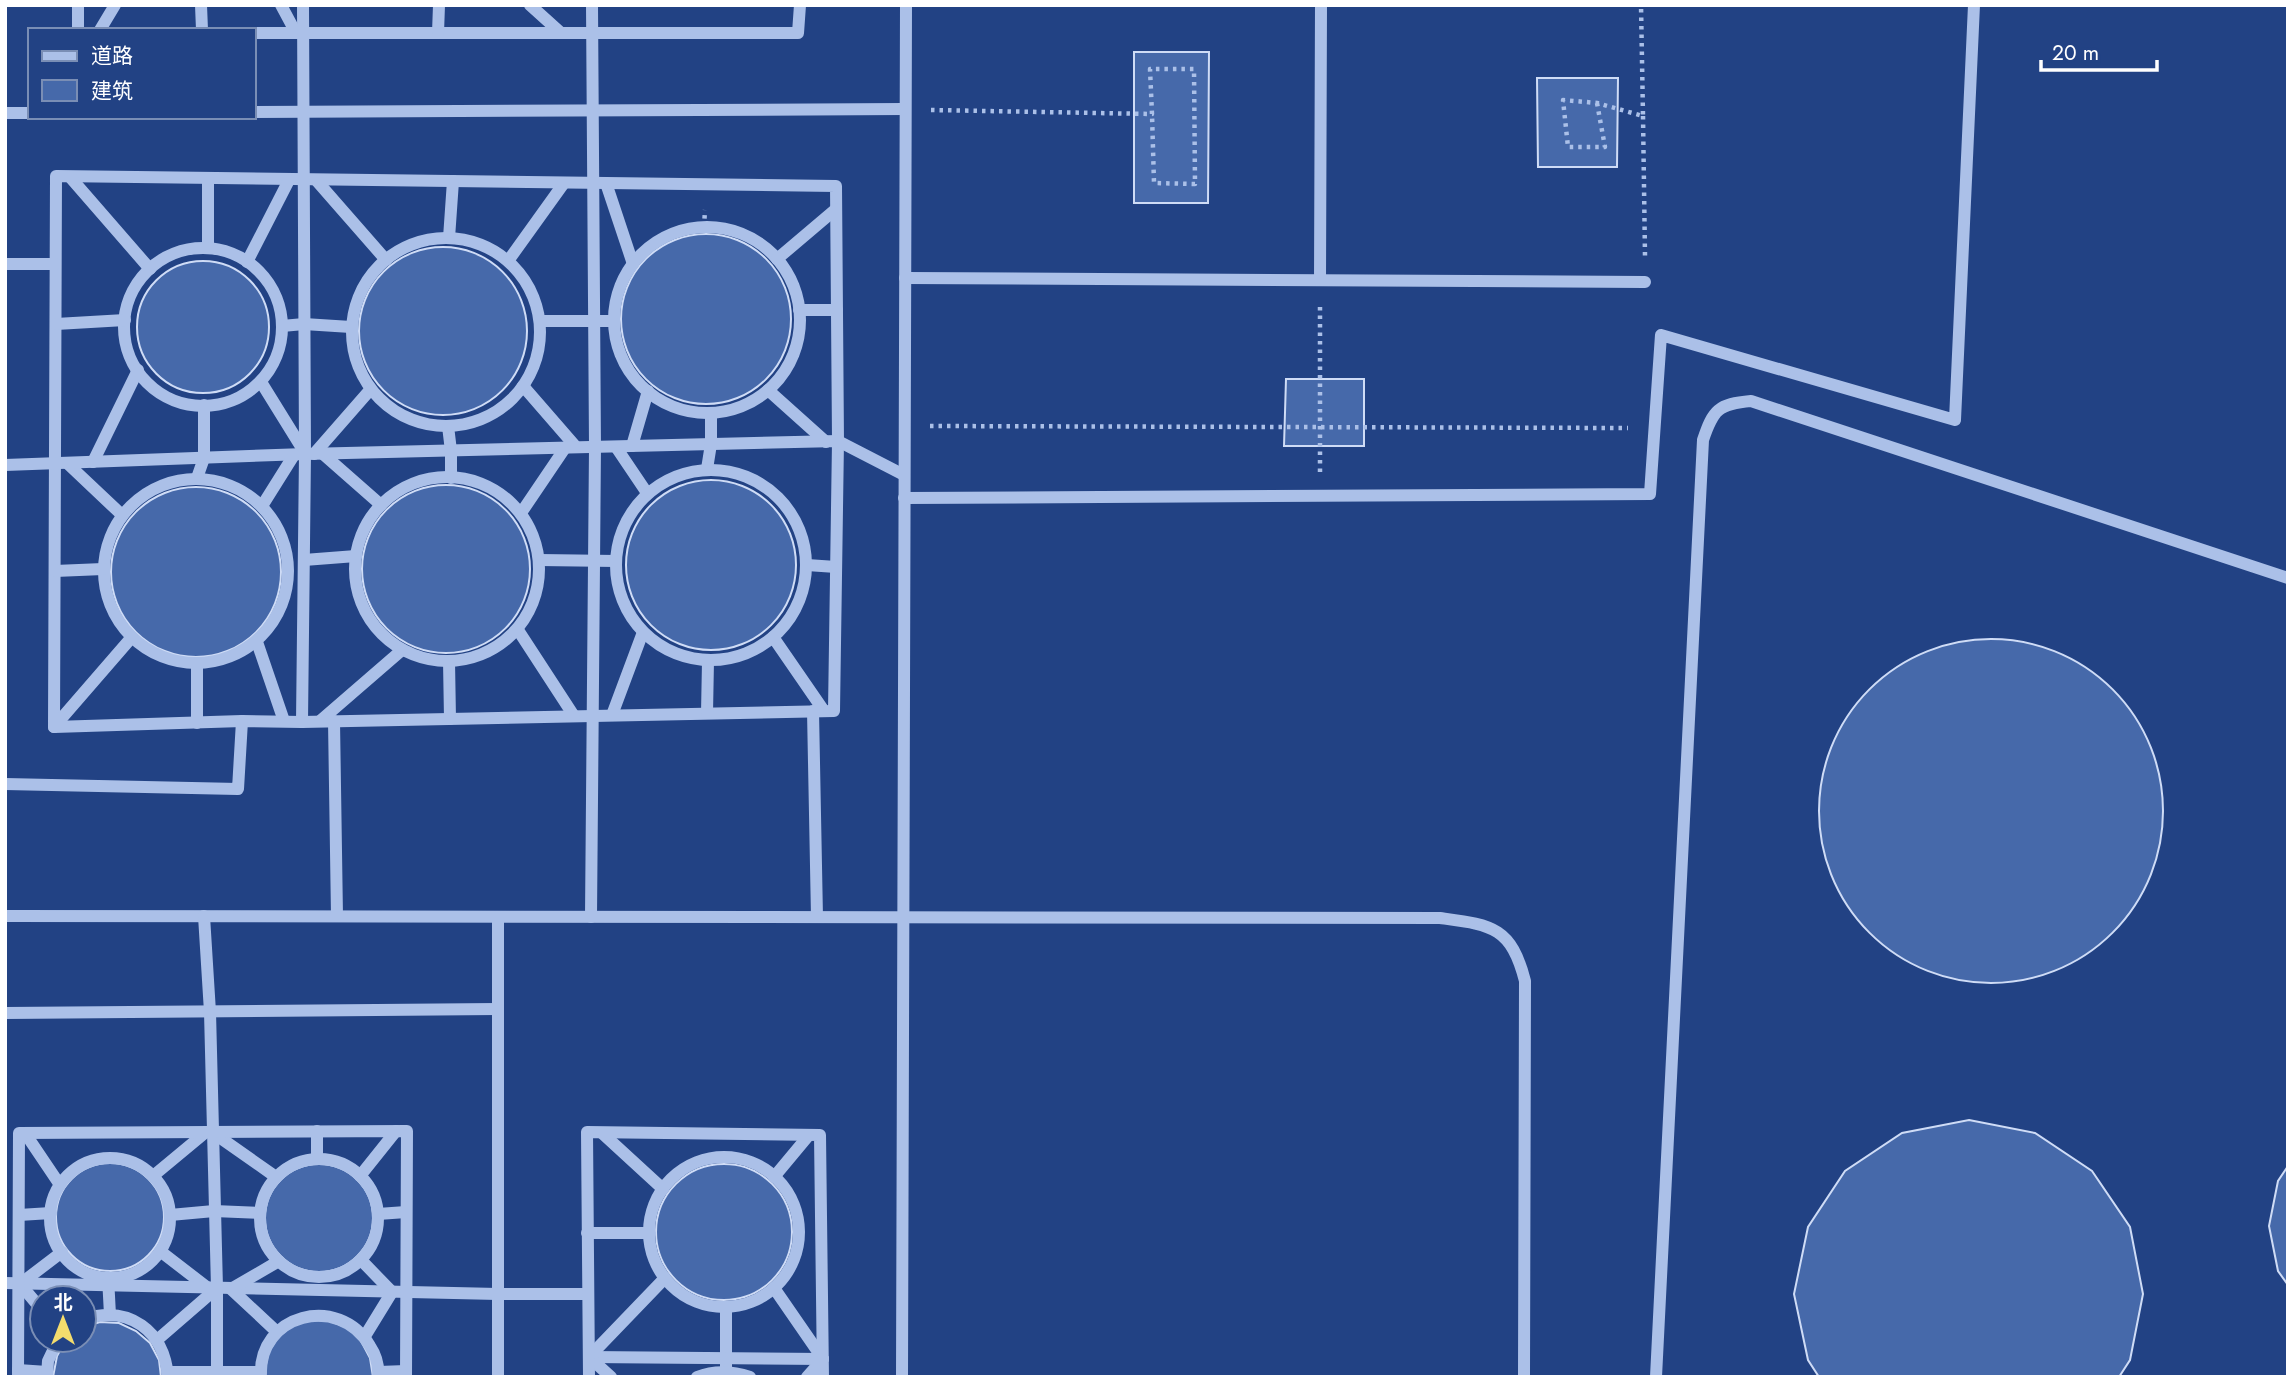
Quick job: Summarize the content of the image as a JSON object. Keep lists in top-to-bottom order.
{
  "legend": ["道路", "建筑"],
  "scale_bar": "20 m",
  "north": "top"
}
